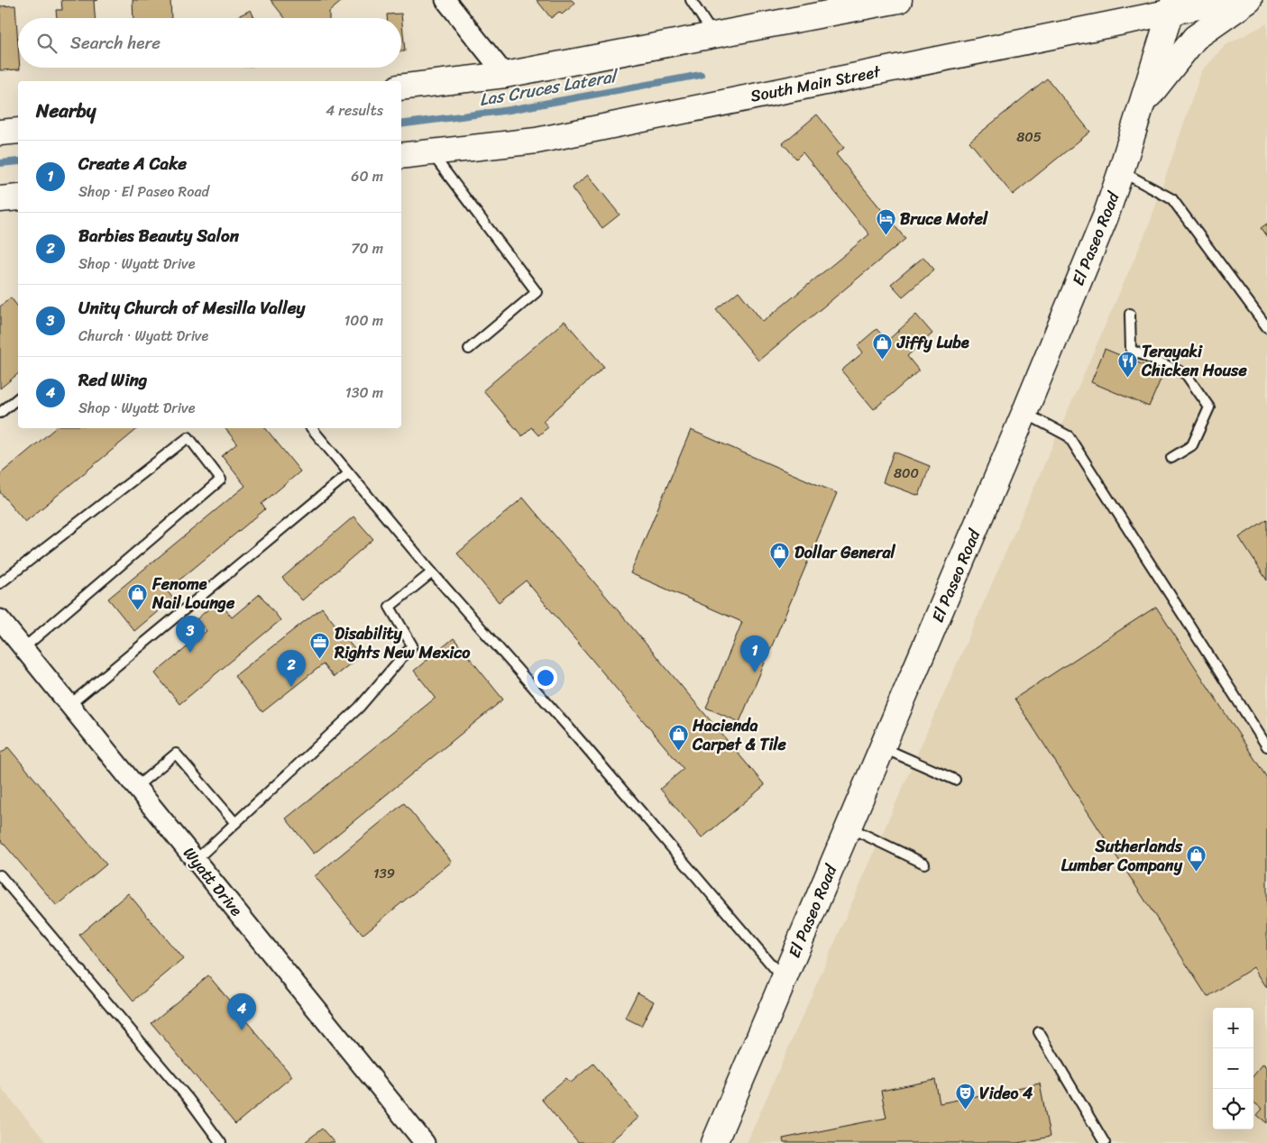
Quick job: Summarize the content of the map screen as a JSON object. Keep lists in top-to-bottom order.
{
  "streets": {
    "main road": ["South Main Street", "El Paseo Road"],
    "street": ["Wyatt Drive"]
  },
  "crossings": [
    ["South Main Street", "El Paseo Road"]
  ],
  "water": ["Las Cruces Lateral"],
  "places": {
    "hotel": ["Bruce Motel"],
    "shop": [
      "Jiffy Lube",
      "Dollar General",
      "Fenome Nail Lounge",
      "Hacienda Carpet & Tile",
      "Sutherlands Lumber Company"
    ],
    "restaurant": ["Terayaki Chicken House"],
    "office": ["Disability Rights New Mexico"],
    "theatre": ["Video 4"]
  },
  "house_numbers": ["805", "800", "139"],
  "page": {
    "search": "Search here",
    "heading": ["Nearby", "4 results"],
    "list": [
      {
        "mark": "1",
        "name": "Create A Cake",
        "note": "Shop · El Paseo Road",
        "value": "60 m"
      },
      {
        "mark": "2",
        "name": "Barbies Beauty Salon",
        "note": "Shop · Wyatt Drive",
        "value": "70 m"
      },
      {
        "mark": "3",
        "name": "Unity Church of Mesilla Valley",
        "note": "Church · Wyatt Drive",
        "value": "100 m"
      },
      {
        "mark": "4",
        "name": "Red Wing",
        "note": "Shop · Wyatt Drive",
        "value": "130 m"
      }
    ],
    "pins": [
      "3",
      "1",
      "2",
      "4"
    ],
    "map_buttons": ["+", "−"]
  }
}
